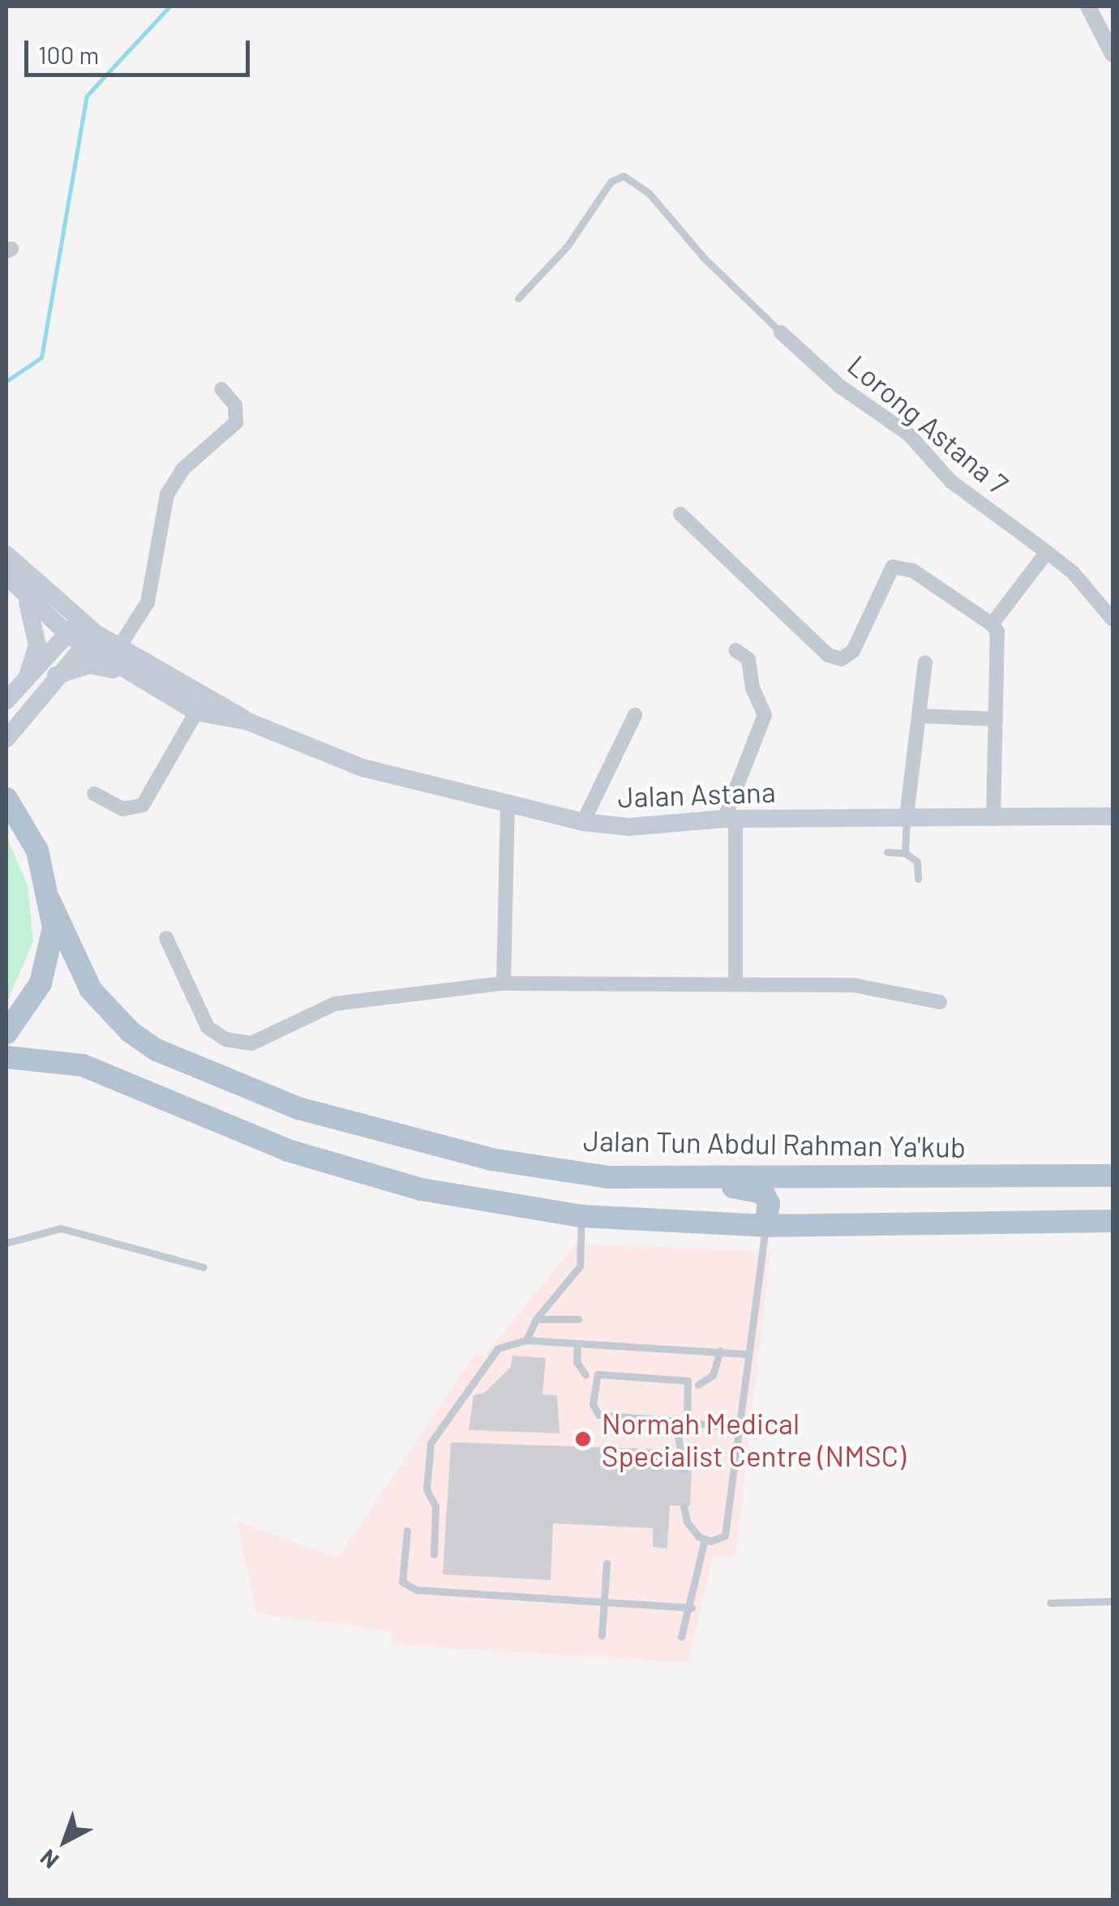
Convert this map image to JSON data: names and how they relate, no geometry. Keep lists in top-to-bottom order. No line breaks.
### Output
{"streets":{"main road":["Jalan Astana","Jalan Tun Abdul Rahman Ya'kub"],"street":["Lorong Astana 7"]},"places":["Normah Medical Specialist Centre (NMSC)"],"scale_bar":"100 m","north":"bottom left"}
